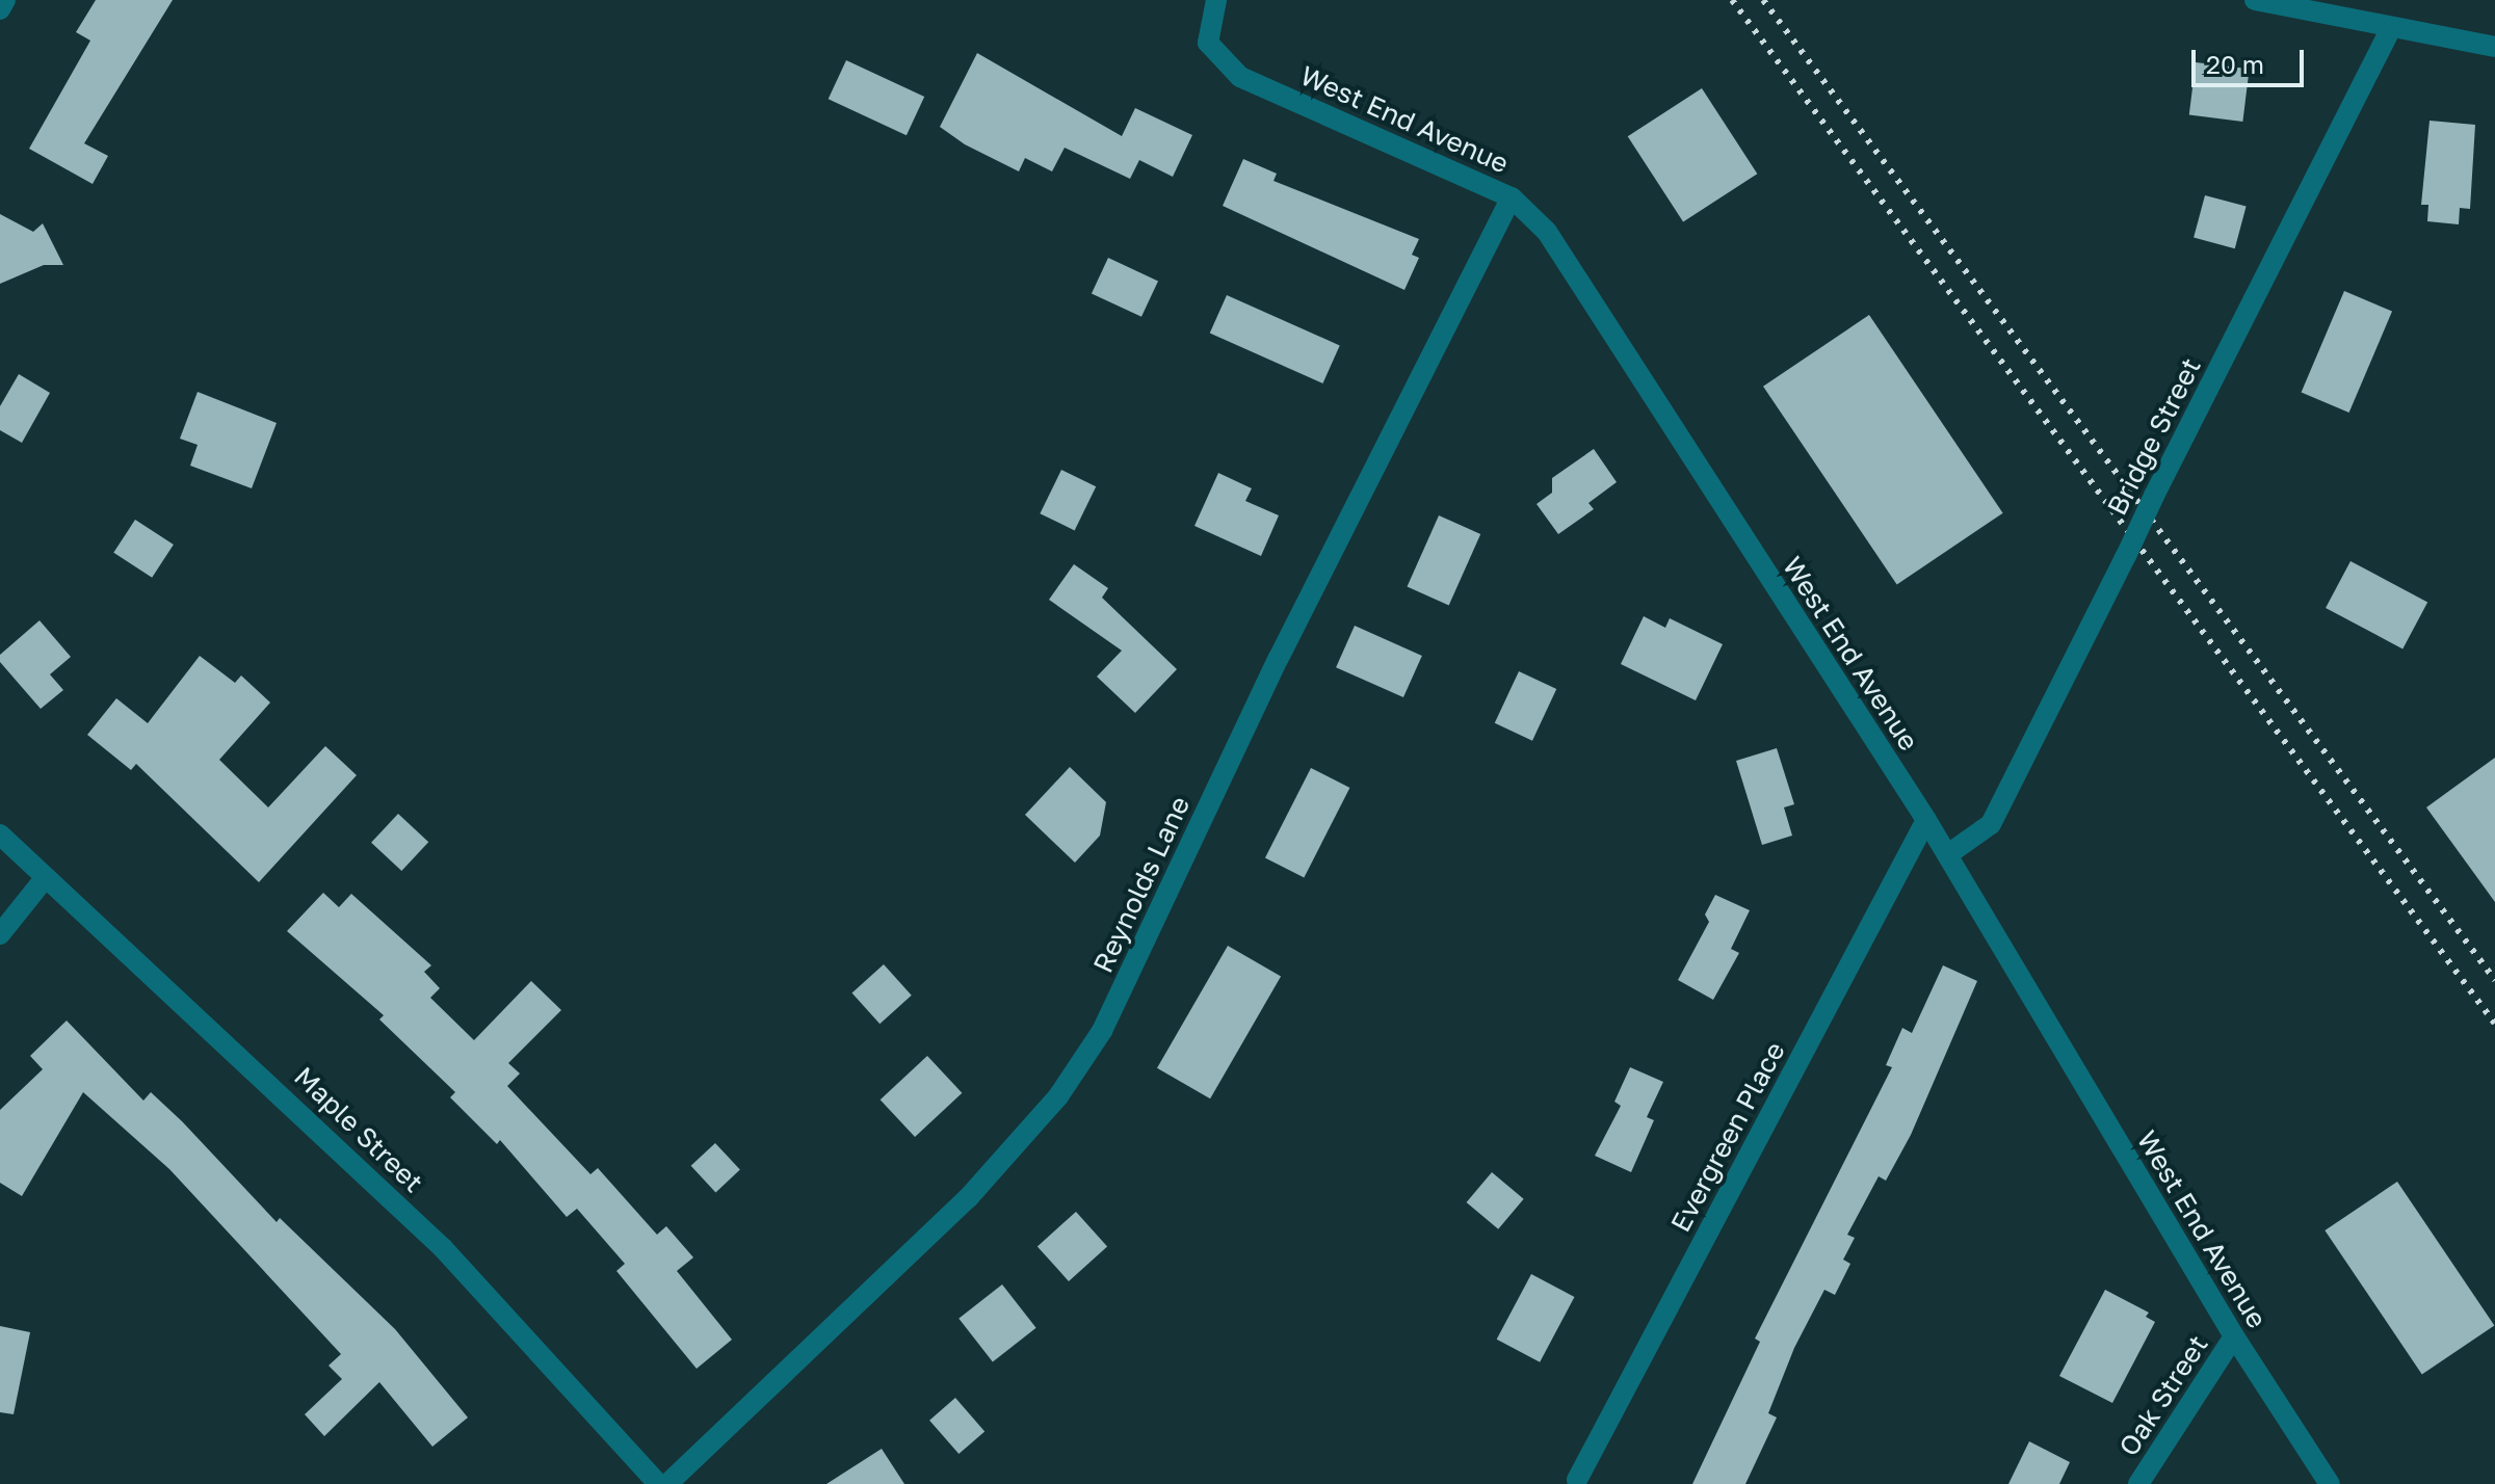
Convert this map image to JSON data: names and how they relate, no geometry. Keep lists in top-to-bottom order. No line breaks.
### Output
{"streets":{"street":["West End Avenue","Bridge Street","Reynolds Lane","Maple Street","Evergreen Place","Oak Street"]},"crossings":[["West End Avenue","Bridge Street"],["West End Avenue","Reynolds Lane"],["West End Avenue","Evergreen Place"],["West End Avenue","Oak Street"]],"scale_bar":"20 m"}
